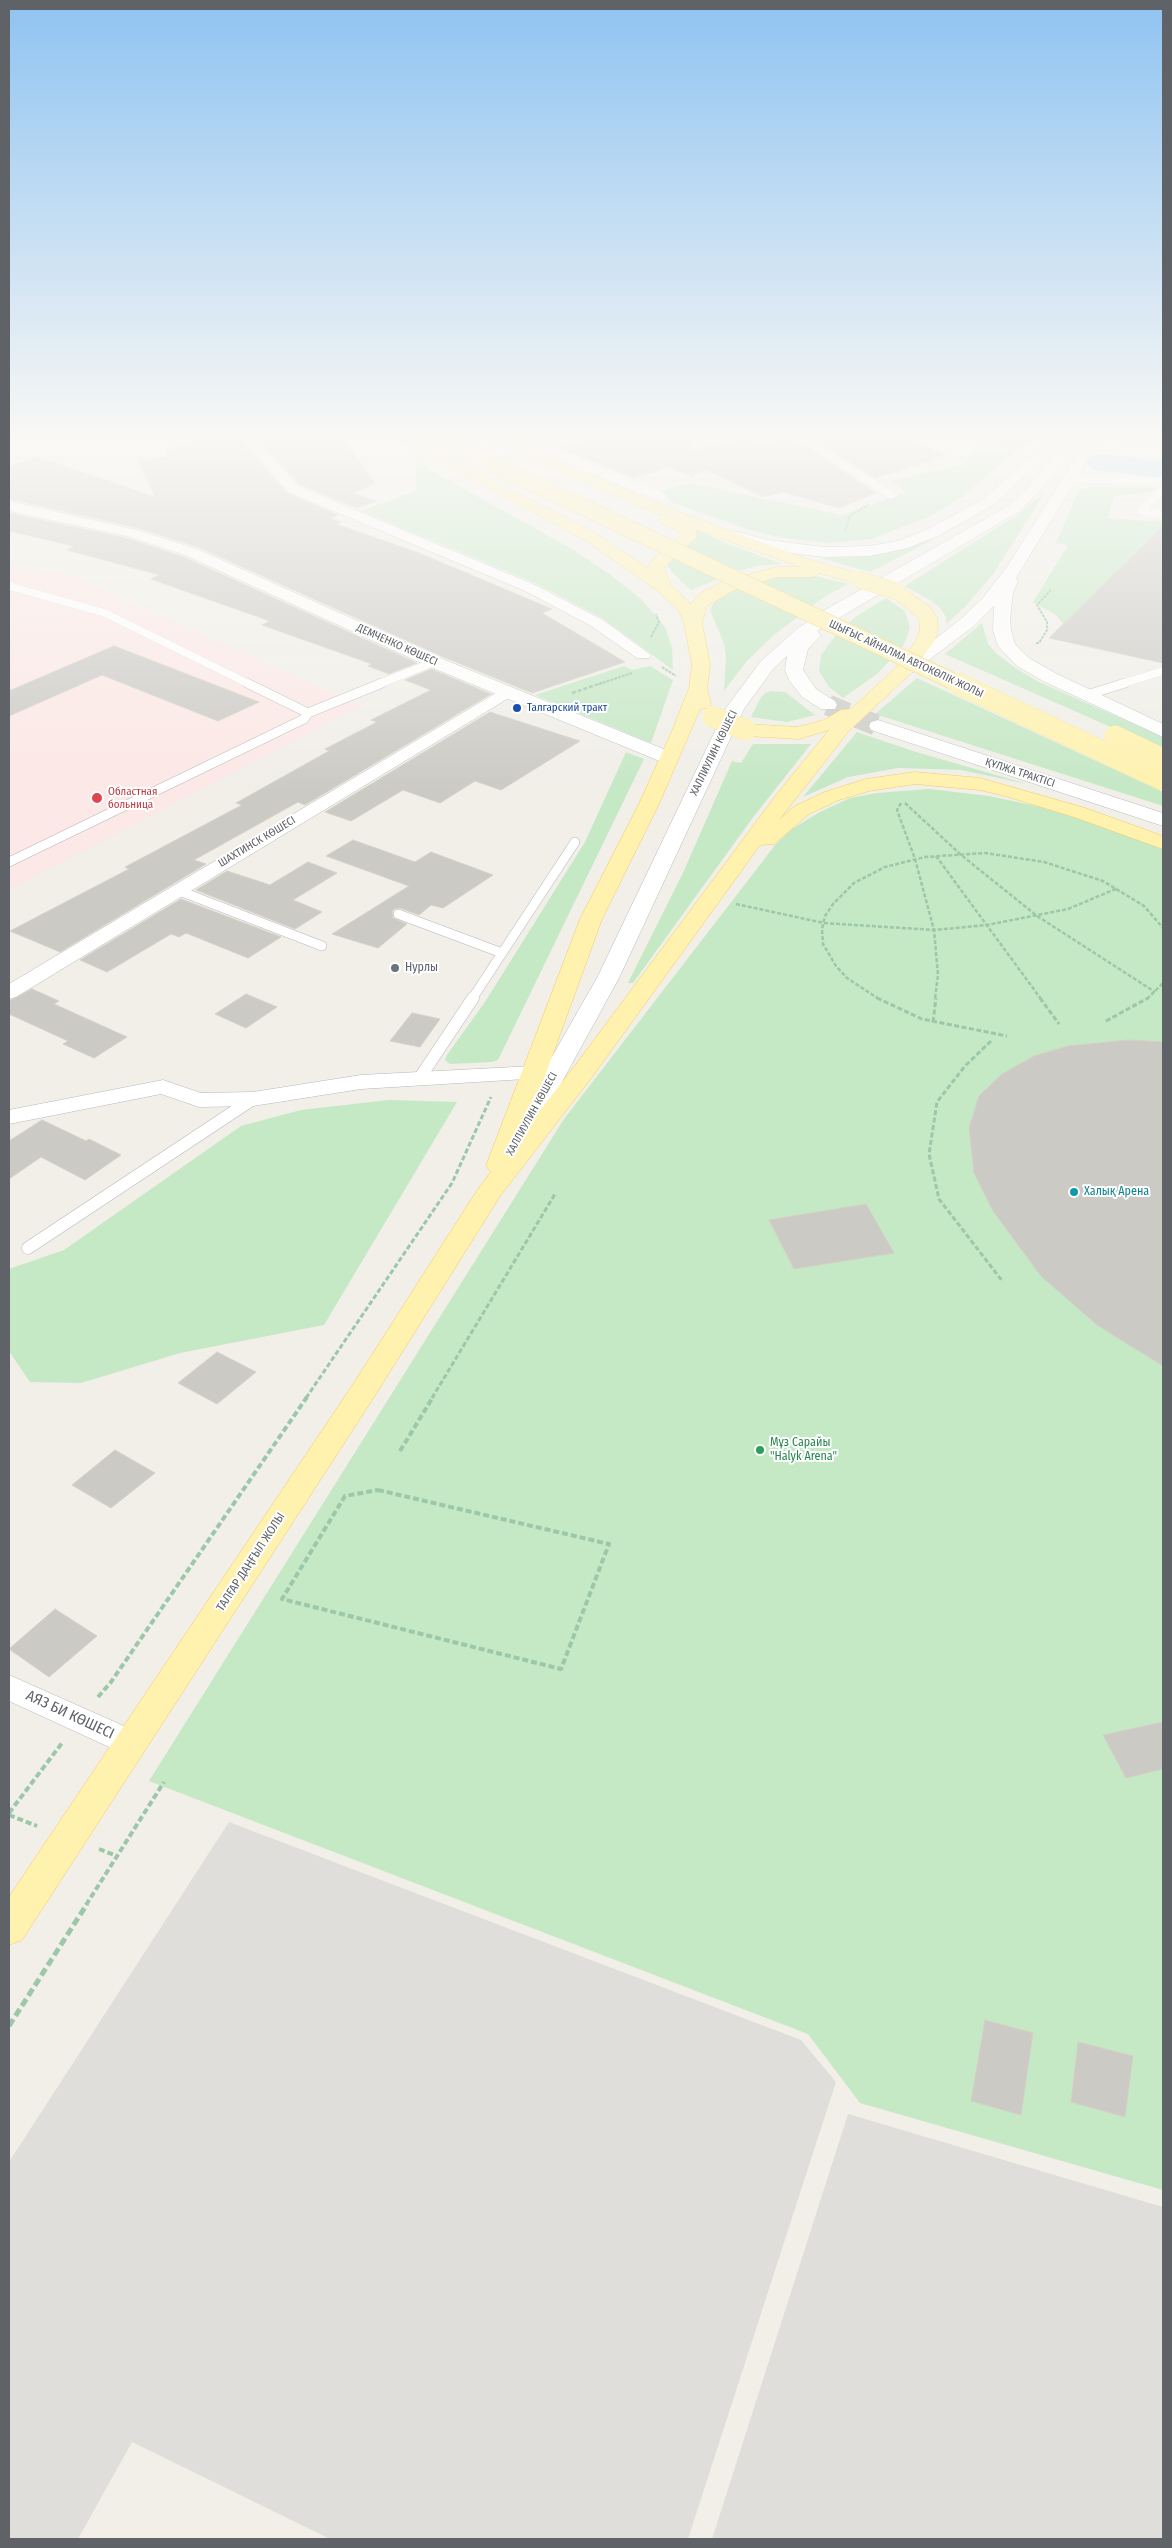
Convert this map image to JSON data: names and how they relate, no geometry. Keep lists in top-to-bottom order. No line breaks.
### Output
{"streets":{"main road":["ДЕМЧЕНКО КӨШЕСІ","ШЫҒЫС АЙНАЛМА АВТОКӨЛІК ЖОЛЫ","ХАЛЛИУЛИН КӨШЕСІ","ҚҰЛЖА ТРАКТІСІ","ТАЛҒАР ДАҢҒЫЛ ЖОЛЫ"],"street":["ШАХТИНСК КӨШЕСІ","АЯЗ БИ КӨШЕСІ"]},"crossings":[["ДЕМЧЕНКО КӨШЕСІ","ХАЛЛИУЛИН КӨШЕСІ"],["ДЕМЧЕНКО КӨШЕСІ","ШАХТИНСК КӨШЕСІ"],["ХАЛЛИУЛИН КӨШЕСІ","ТАЛҒАР ДАҢҒЫЛ ЖОЛЫ"],["ТАЛҒАР ДАҢҒЫЛ ЖОЛЫ","АЯЗ БИ КӨШЕСІ"]],"places":["Талгарский тракт","Областная больница","Нурлы","Халық Арена","Мұз Сарайы \"Halyk Arena\""]}
